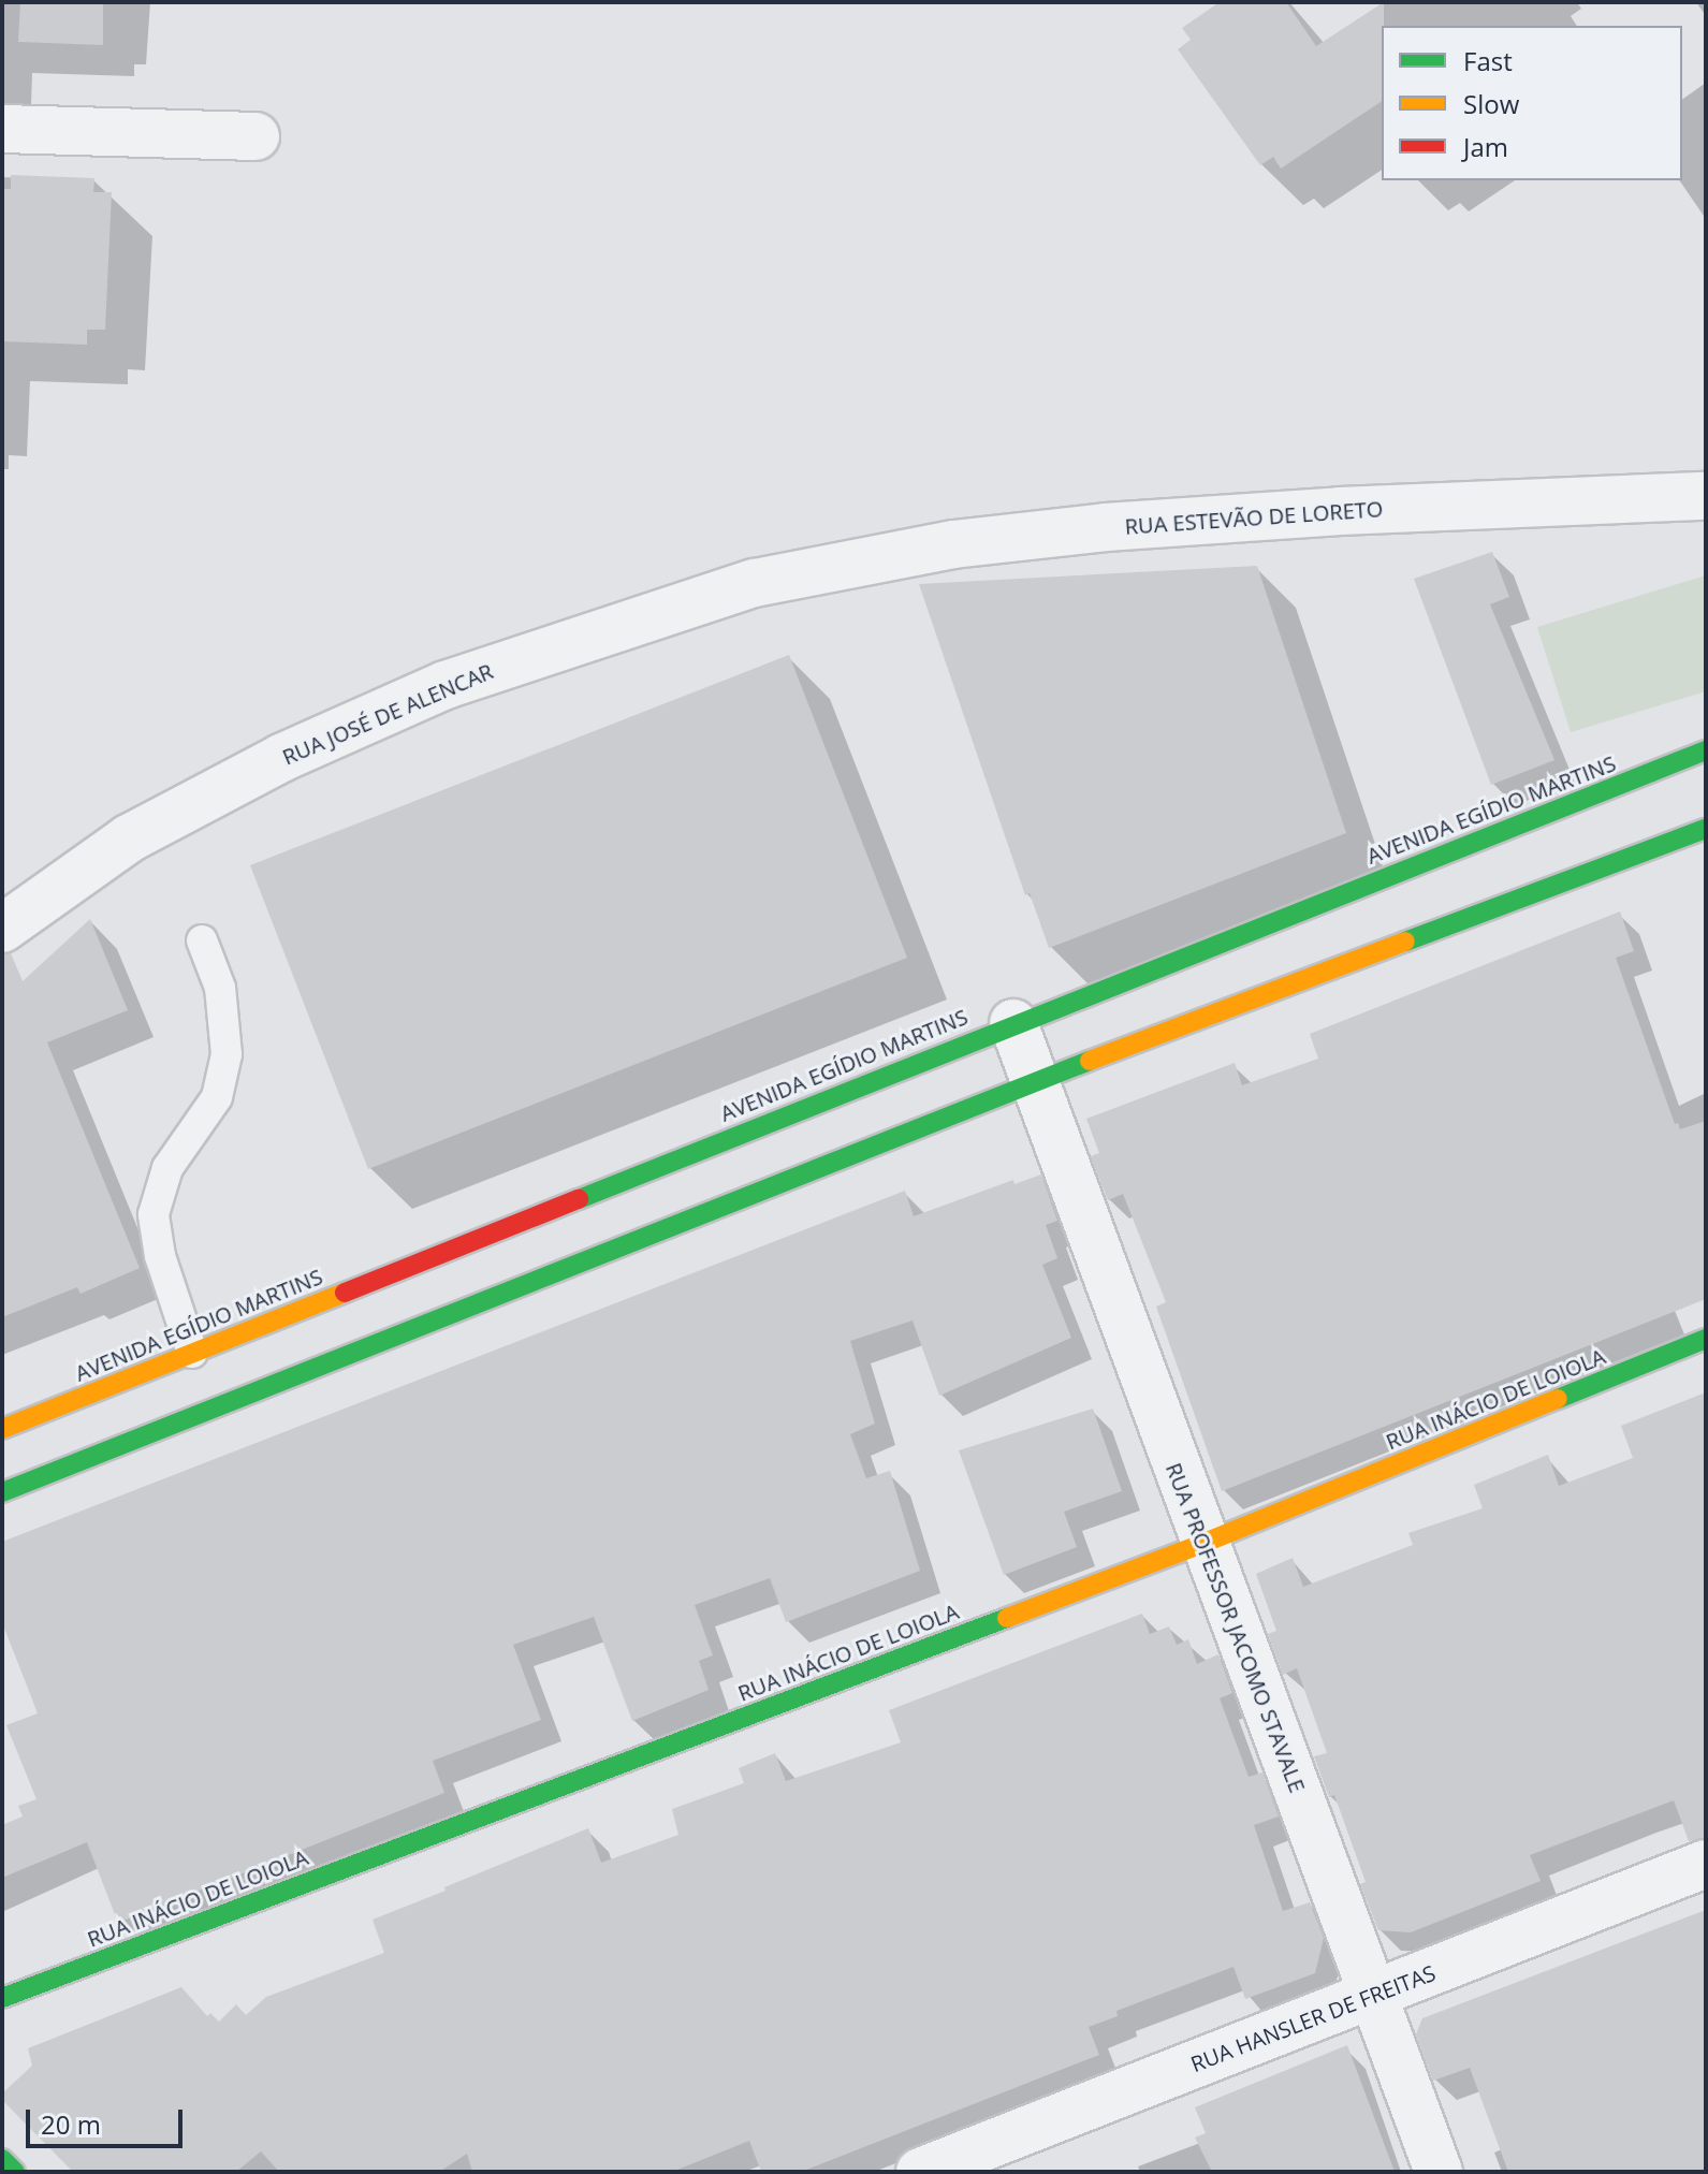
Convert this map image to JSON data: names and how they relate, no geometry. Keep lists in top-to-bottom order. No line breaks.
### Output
{"streets":{"main road":["AVENIDA EGÍDIO MARTINS","RUA INÁCIO DE LOIOLA"],"street":["RUA ESTEVÃO DE LORETO","RUA JOSÉ DE ALENCAR","RUA PROFESSOR JACOMO STAVALE","RUA HANSLER DE FREITAS"]},"crossings":[["RUA ESTEVÃO DE LORETO","RUA JOSÉ DE ALENCAR"],["AVENIDA EGÍDIO MARTINS","RUA PROFESSOR JACOMO STAVALE"],["RUA INÁCIO DE LOIOLA","RUA PROFESSOR JACOMO STAVALE"],["RUA PROFESSOR JACOMO STAVALE","RUA HANSLER DE FREITAS"]],"legend":["Fast","Slow","Jam"],"scale_bar":"20 m"}
